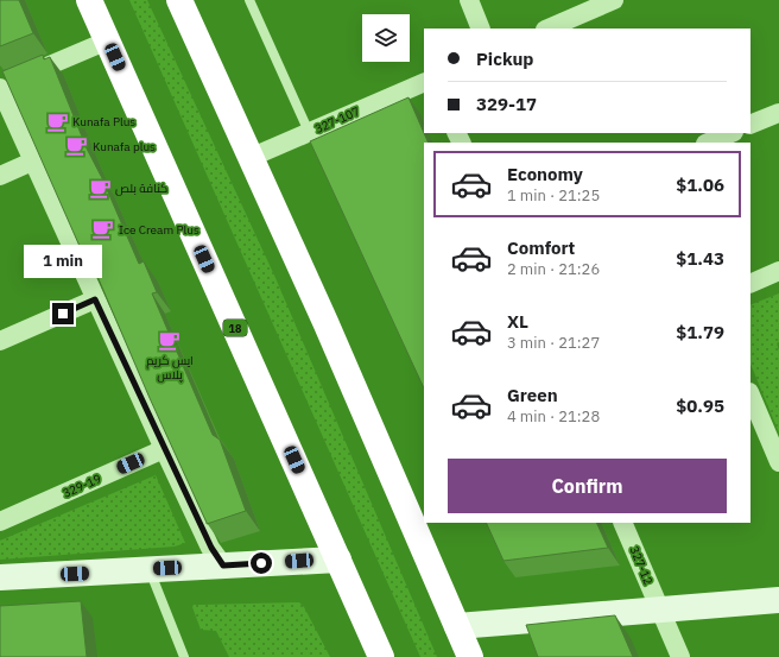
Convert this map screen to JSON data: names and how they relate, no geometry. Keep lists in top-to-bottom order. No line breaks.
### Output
{"streets":{"highway":["18"],"street":["327-107","329-19","327-12"]},"places":{"cafe":["Kunafa Plus","Kunafa plus","كنافة بلص","Ice Cream Plus","ايس كريم پلاس"]},"page":{"banner":["Pickup","329-17"],"list":[{"name":"Economy","note":"1 min · 21:25","value":"$1.06"},{"name":"Comfort","note":"2 min · 21:26","value":"$1.43"},{"name":"XL","note":"3 min · 21:27","value":"$1.79"},{"name":"Green","note":"4 min · 21:28","value":"$0.95"}],"bubble":"1 min","buttons":"Confirm"}}
